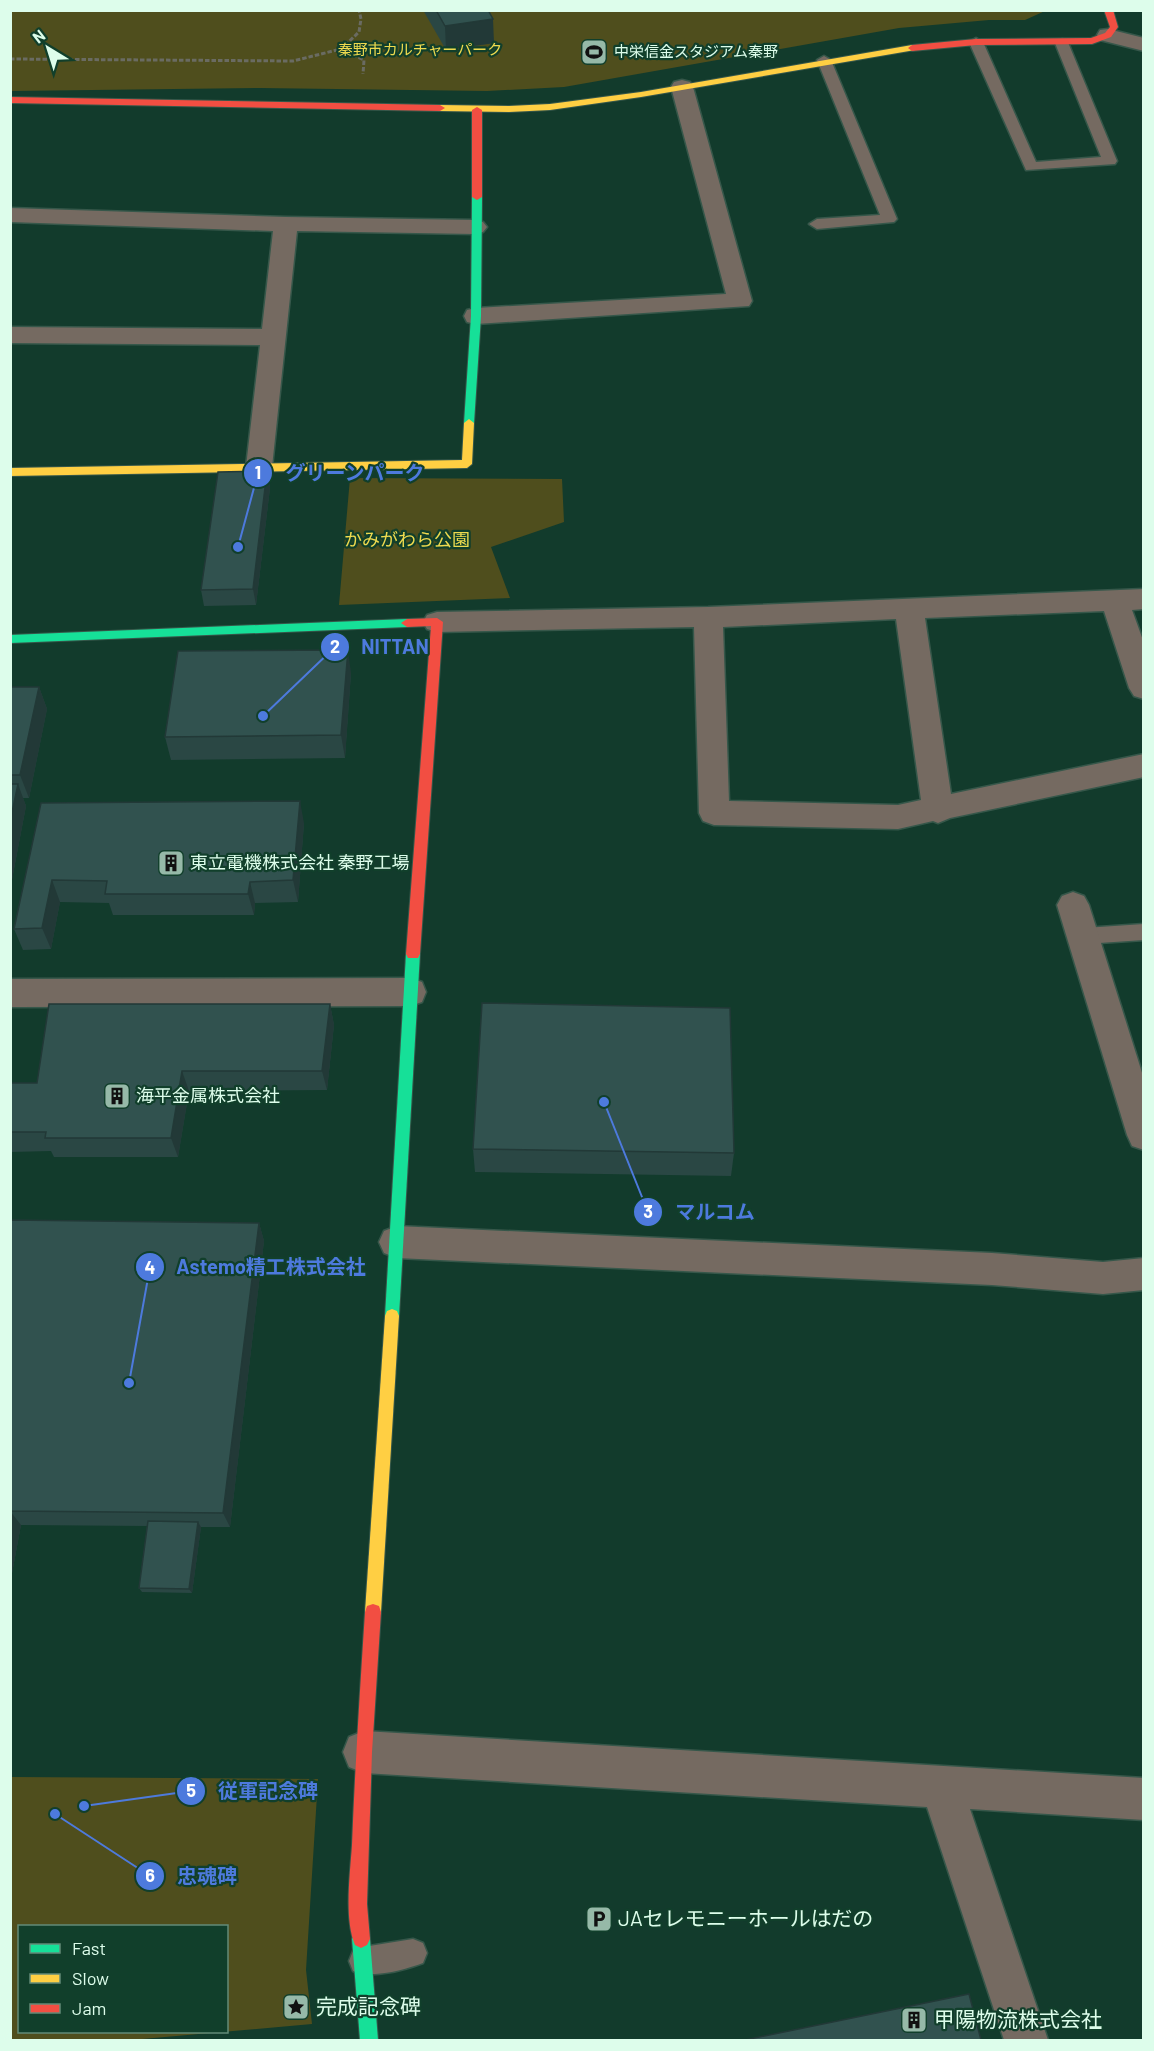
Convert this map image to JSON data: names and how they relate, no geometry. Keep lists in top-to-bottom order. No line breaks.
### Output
{"parks":["秦野市カルチャーパーク","かみがわら公園"],"places":{"sports":["中栄信金スタジアム秦野"],"other":["グリーンパーク","NITTAN","マルコム","Astemo精工株式会社","従軍記念碑","忠魂碑"],"building":["東立電機株式会社 秦野工場","海平金属株式会社","甲陽物流株式会社"],"parking":["JAセレモニーホールはだの"],"place":["完成記念碑"]},"legend":["Fast","Slow","Jam"],"north":"top left"}
